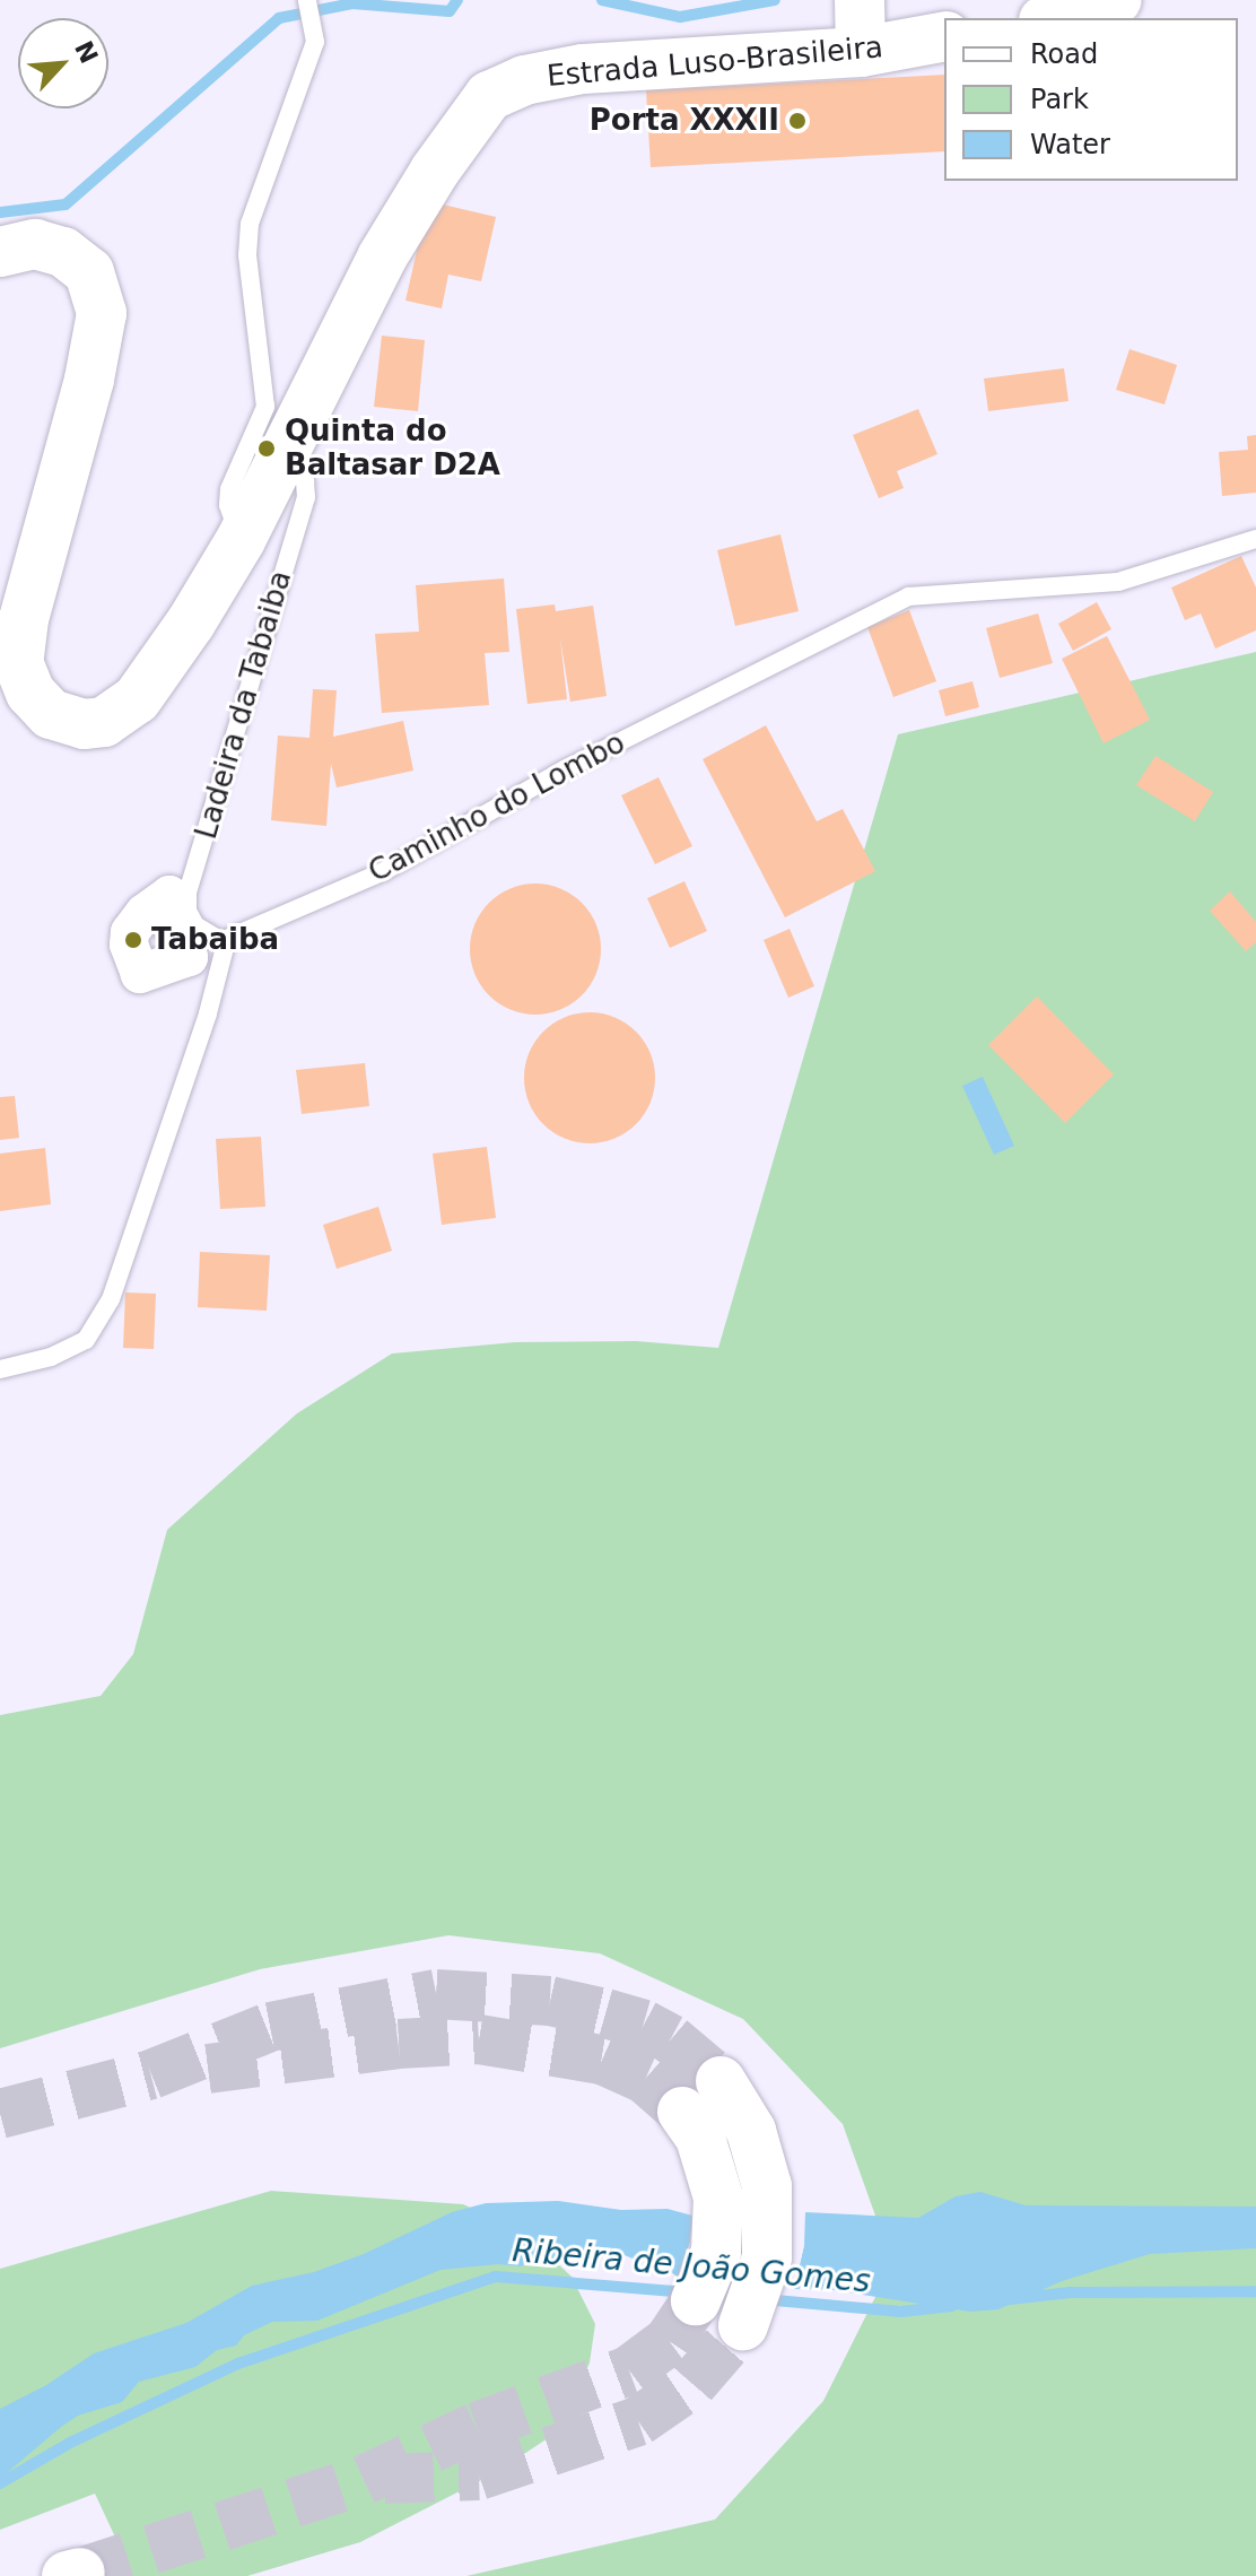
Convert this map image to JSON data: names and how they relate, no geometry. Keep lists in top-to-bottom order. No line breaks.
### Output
{"streets":{"street":["Estrada Luso-Brasileira"],"lane":["Ladeira da Tabaiba","Caminho do Lombo"]},"crossings":[["Estrada Luso-Brasileira","Ladeira da Tabaiba"],["Ladeira da Tabaiba","Caminho do Lombo"]],"water":["Ribeira de João Gomes"],"places":["Porta XXXII","Quinta do Baltasar D2A","Tabaiba"],"legend":["Road","Park","Water"],"north":"top right"}
